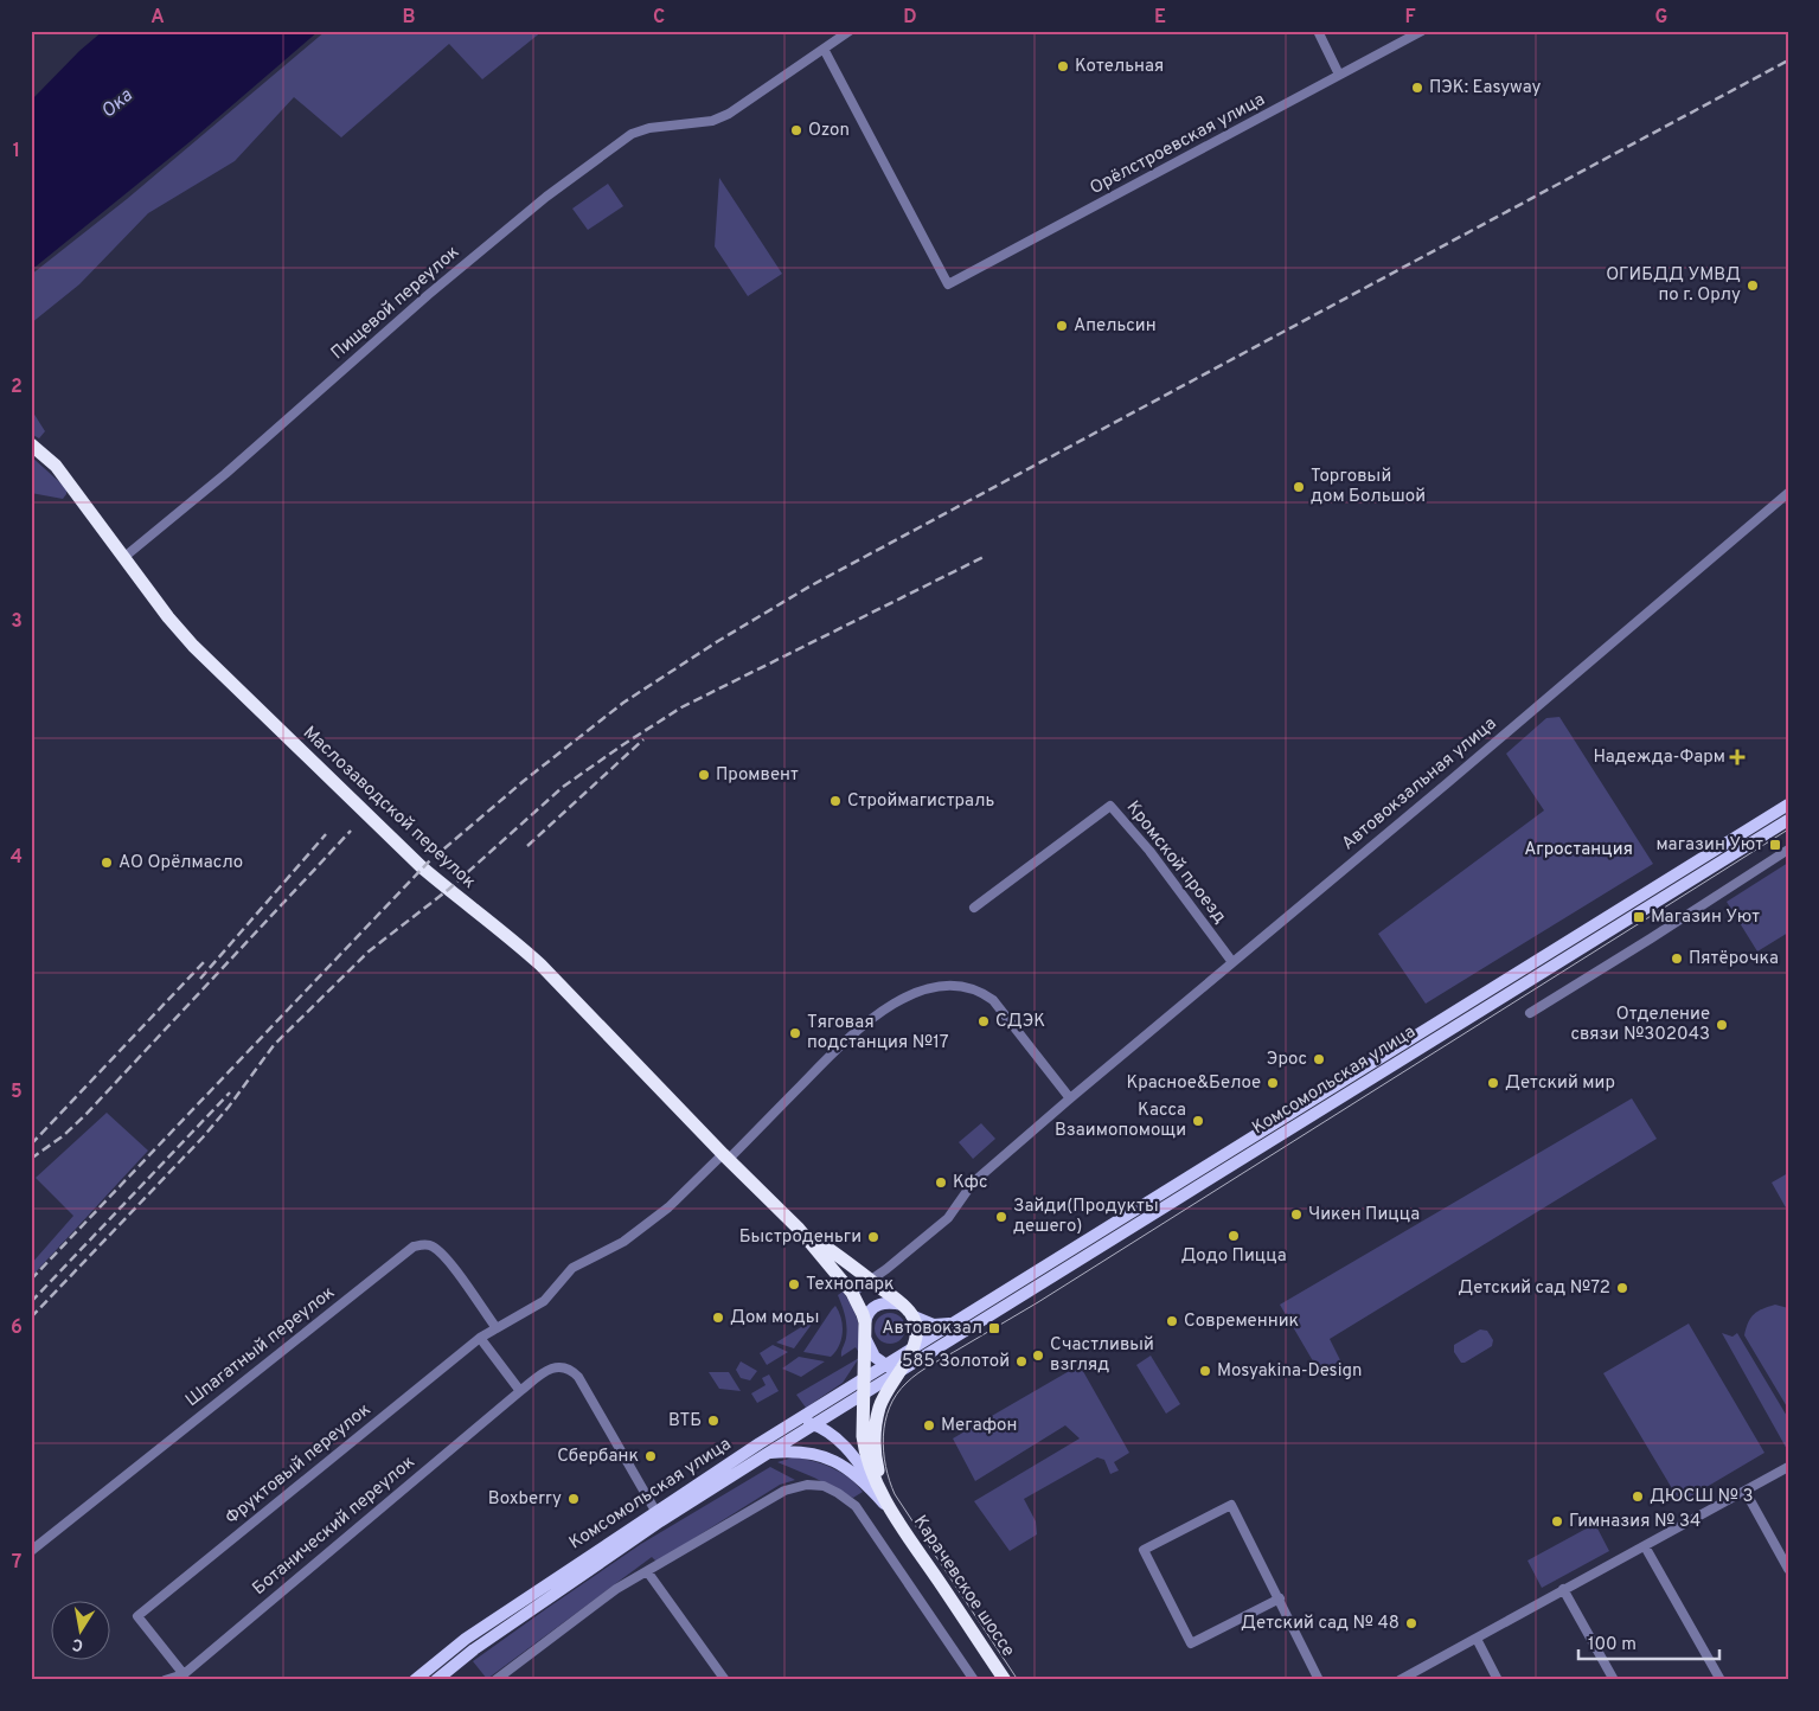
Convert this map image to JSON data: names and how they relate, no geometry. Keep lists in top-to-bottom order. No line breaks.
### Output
{"streets":{"highway":["Маслозаводской переулок","Комсомольская улица","Карачевское шоссе"],"street":["Орёлстроевская улица","Пищевой переулок","Автовокзальная улица","Кромской проезд","Шпагатный переулок","Фруктовый переулок","Ботанический переулок"]},"crossings":[["Орёлстроевская улица","Пищевой переулок"],["Пищевой переулок","Маслозаводской переулок"],["Автовокзальная улица","Маслозаводской переулок"],["Автовокзальная улица","Кромской проезд"],["Маслозаводской переулок","Комсомольская улица"],["Маслозаводской переулок","Фруктовый переулок"],["Комсомольская улица","Ботанический переулок"],["Шпагатный переулок","Фруктовый переулок"],["Фруктовый переулок","Ботанический переулок"]],"water":["Ока"],"parks":["Агростанция"],"places":{"other":["Котельная","ПЭК: Easyway","Ozon","ОГИБДД УМВД по г. Орлу","Апельсин","Торговый дом Большой","Промвент","Строймагистраль","АО Орёлмасло","Пятёрочка","СДЭК","Отделение связи №302043","Тяговая подстанция №17","Эрос","Красное&Белое","Детский мир","Касса Взаимопомощи","Кфс","Чикен Пицца","Зайди(Продукты дешего)","Додо Пицца","Быстроденьги","Технопарк","Детский сад №72","Дом моды","Современник","Счастливый взгляд","585 Золотой","Mosyakina-Design","ВТБ","Мегафон","Сбербанк","ДЮСШ № 3","Boxberry","Гимназия № 34","Детский сад № 48"],"health":["Надежда-Фарм"],"transit":["магазин Уют","Магазин Уют","Автовокзал"]},"scale_bar":"100 m","north":"bottom","grid":{"columns":["A","B","C","D","E","F","G"],"rows":["1","2","3","4","5","6","7"]}}
